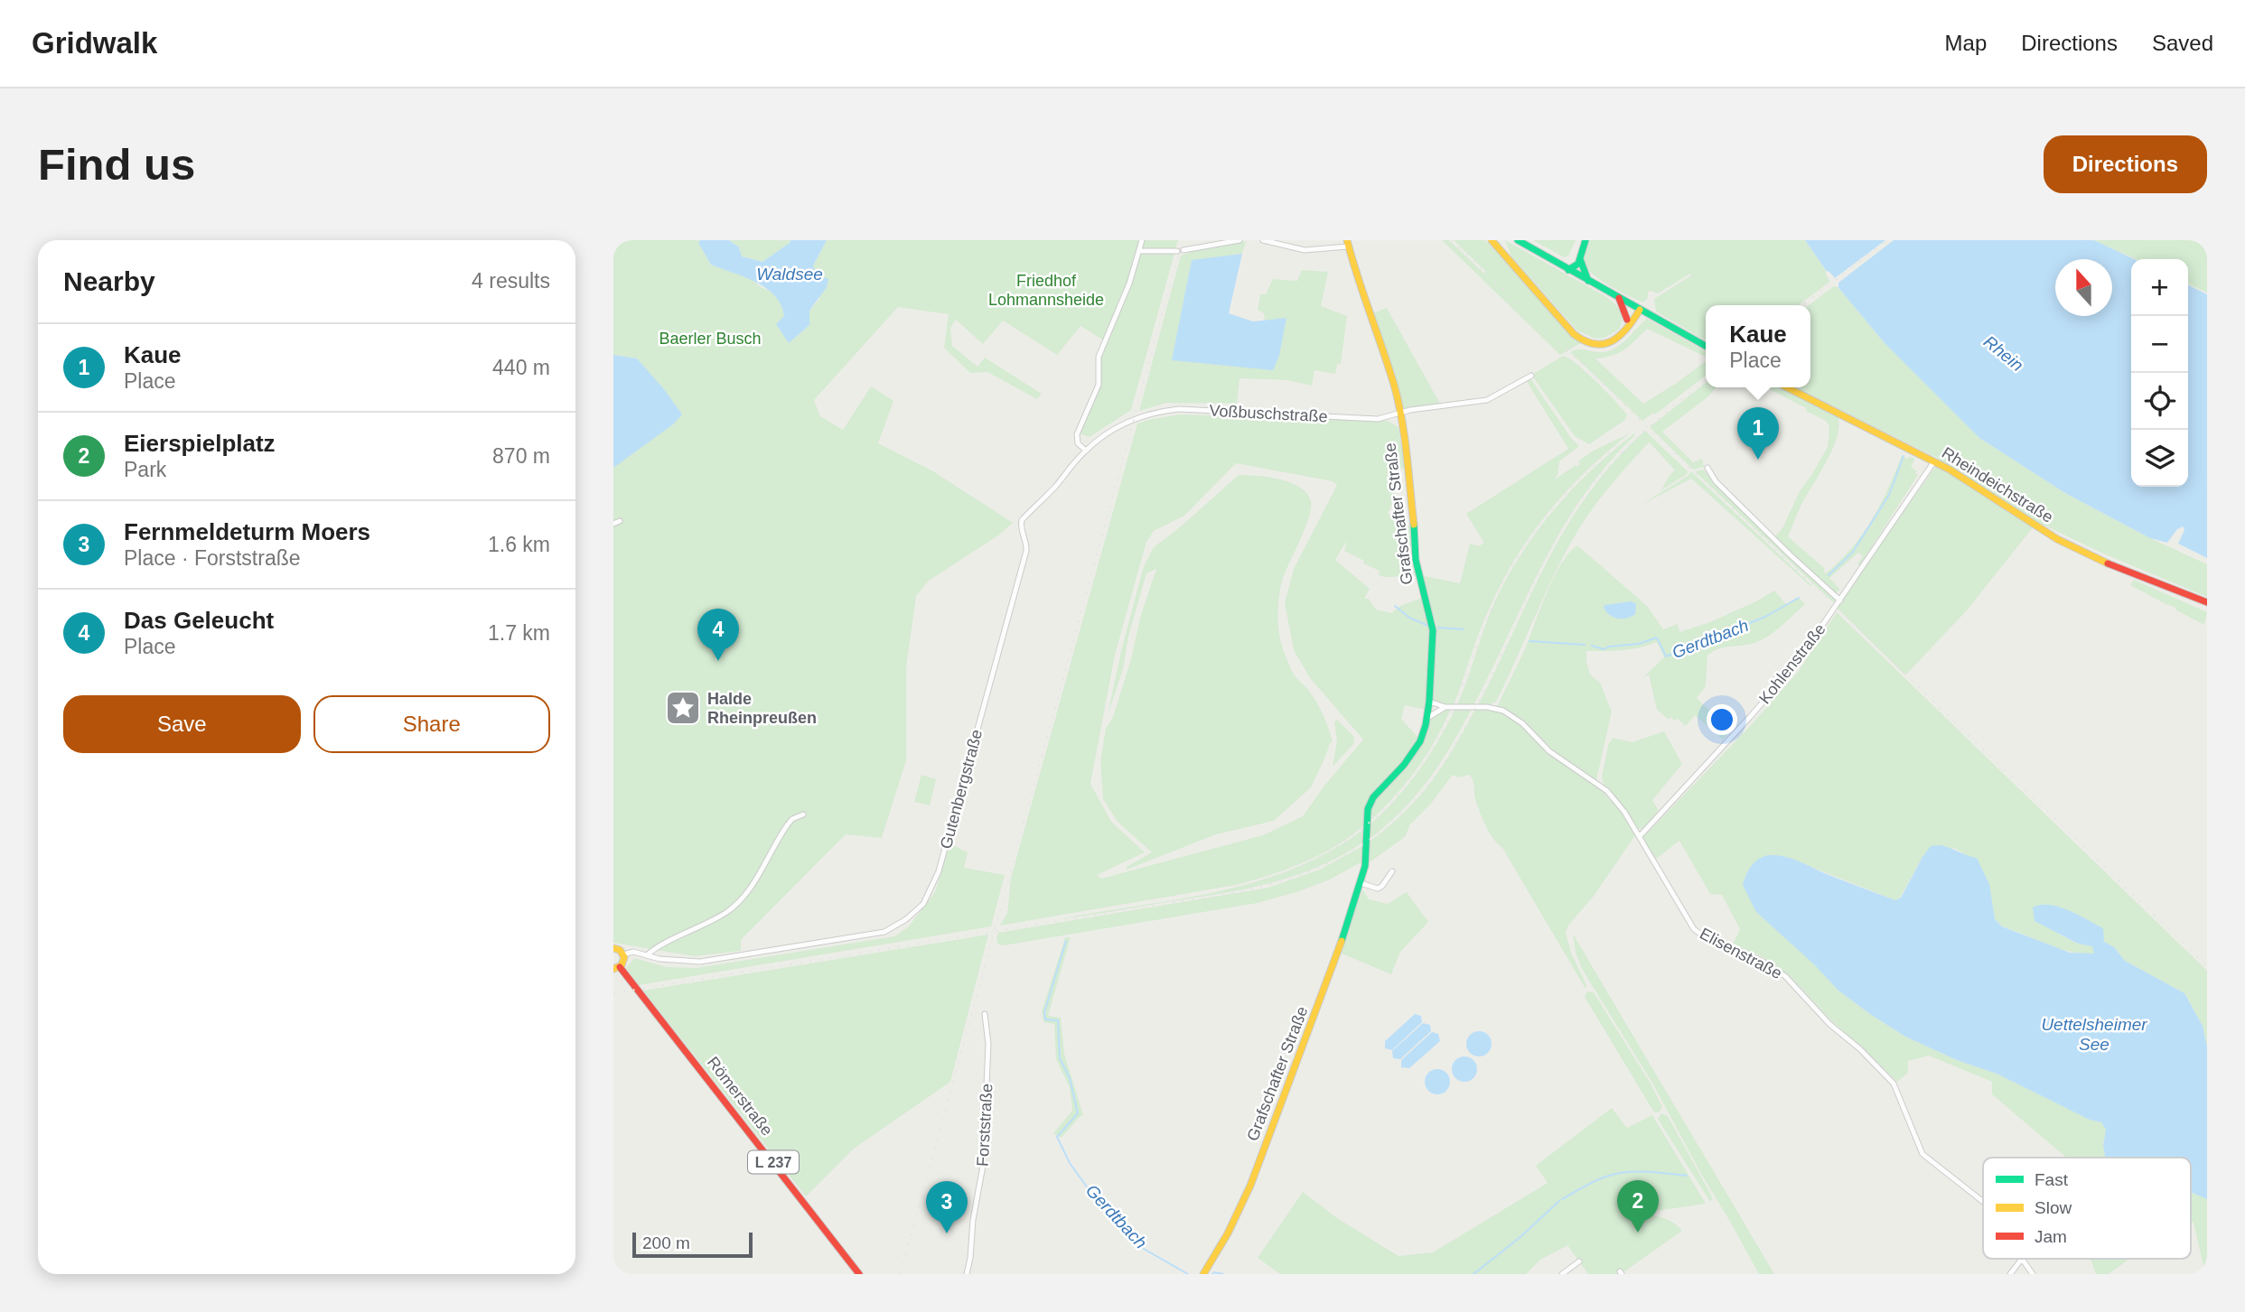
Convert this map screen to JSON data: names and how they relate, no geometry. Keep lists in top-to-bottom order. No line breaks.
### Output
{"streets":{"main road":["Rheindeichstraße","Grafschafter Straße","Römerstraße","L 237"],"street":["Voßbuschstraße","Kohlenstraße","Gutenbergstraße","Elisenstraße","Forststraße"]},"crossings":[["Voßbuschstraße","Grafschafter Straße"],["Voßbuschstraße","Gutenbergstraße"],["Rheindeichstraße","Kohlenstraße"],["Grafschafter Straße","Elisenstraße"],["Kohlenstraße","Elisenstraße"]],"water":["Waldsee","Rhein","Gerdtbach","Uettelsheimer See"],"parks":["Friedhof Lohmannsheide","Baerler Busch"],"places":{"place":["Halde Rheinpreußen"]},"legend":["Fast","Slow","Jam"],"scale_bar":"200 m","north":"top","page":{"header":"Gridwalk","nav":["Map","Directions","Saved"],"buttons":["Directions",["Save","Share"]],"title":"Find us","heading":["Nearby","4 results"],"map_buttons":["+","−"],"popup":["Kaue","Place"],"list":[{"mark":"1","name":"Kaue","note":"Place","value":"440 m"},{"mark":"2","name":"Eierspielplatz","note":"Park","value":"870 m"},{"mark":"3","name":"Fernmeldeturm Moers","note":"Place · Forststraße","value":"1.6 km"},{"mark":"4","name":"Das Geleucht","note":"Place","value":"1.7 km"}],"pins":["1","4","2","3"],"scale":"200 m"}}
